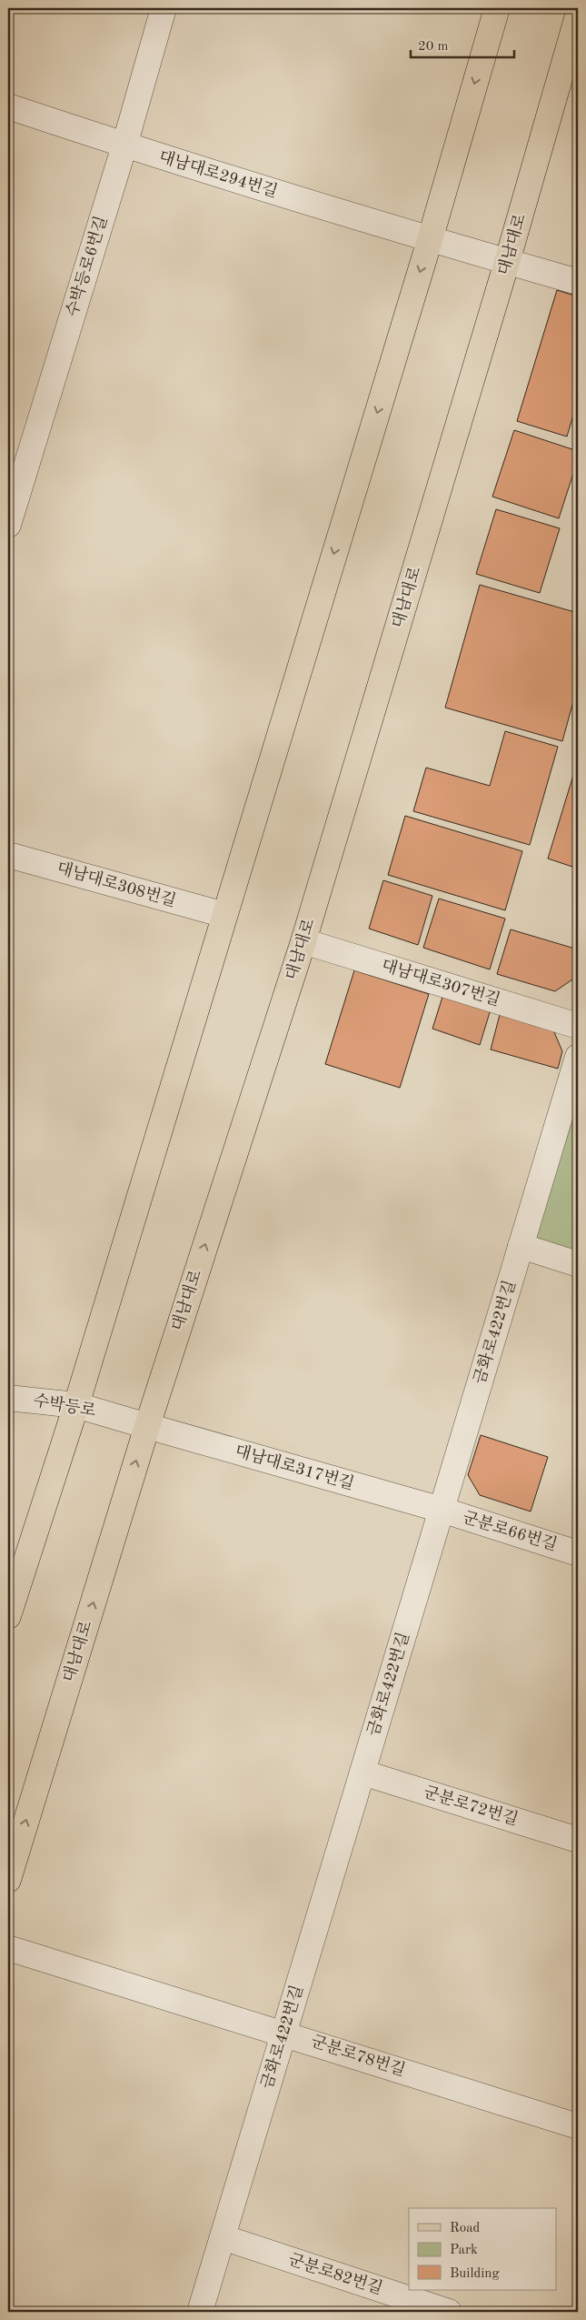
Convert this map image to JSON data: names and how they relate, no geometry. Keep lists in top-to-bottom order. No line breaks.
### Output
{"streets":{"main road":["대남대로"],"street":["대남대로294번길","수박등로6번길","대남대로308번길","대남대로307번길","금화로422번길","수박등로","대남대로317번길","군분로66번길","군분로72번길","군분로78번길","군분로82번길"]},"crossings":[["대남대로294번길","대남대로"],["대남대로294번길","수박등로6번길"],["대남대로","대남대로307번길"],["대남대로","수박등로"],["대남대로","대남대로317번길"],["금화로422번길","대남대로317번길"],["금화로422번길","군분로66번길"],["금화로422번길","군분로72번길"],["금화로422번길","군분로78번길"],["금화로422번길","군분로82번길"],["수박등로","대남대로317번길"],["대남대로317번길","군분로66번길"]],"legend":["Road","Park","Building"],"scale_bar":"20 m"}
